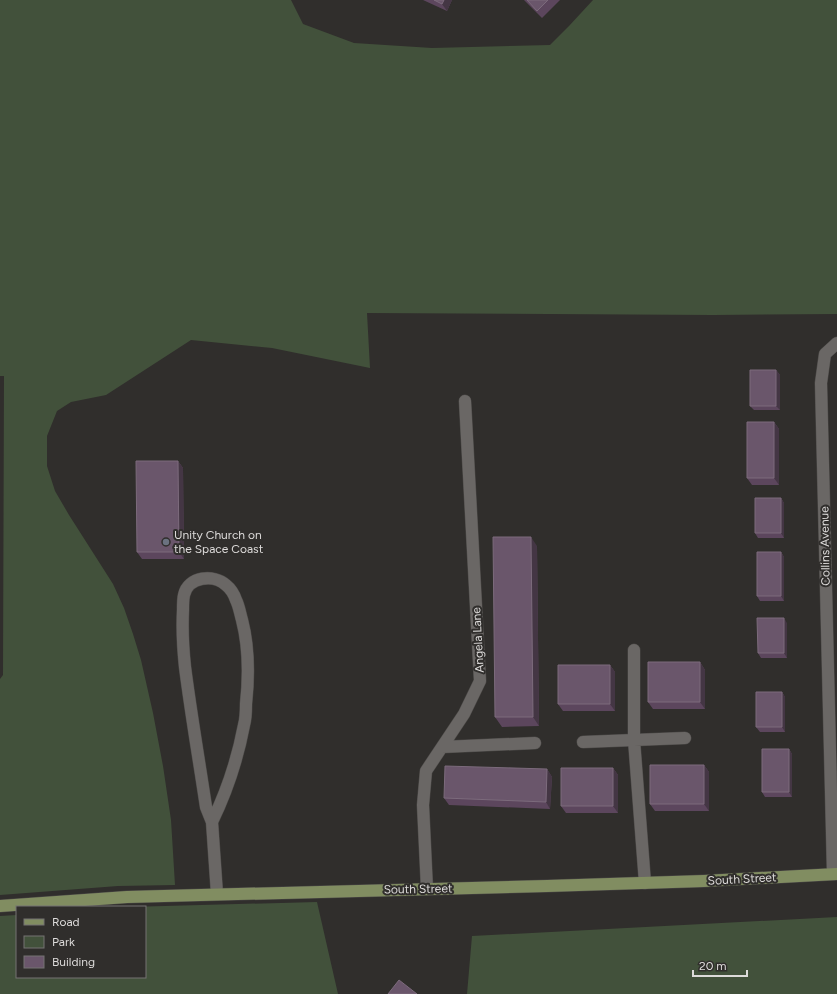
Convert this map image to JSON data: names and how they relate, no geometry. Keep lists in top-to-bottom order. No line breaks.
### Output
{"streets":{"main road":["South Street"],"street":["Collins Avenue","Angela Lane"]},"crossings":[["Collins Avenue","South Street"],["Angela Lane","South Street"]],"places":["Unity Church on the Space Coast"],"legend":["Road","Park","Building"],"scale_bar":"20 m"}
